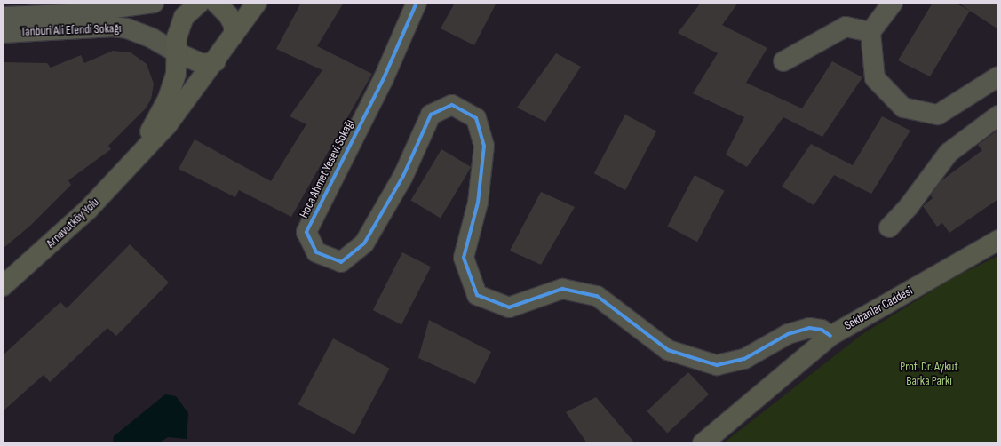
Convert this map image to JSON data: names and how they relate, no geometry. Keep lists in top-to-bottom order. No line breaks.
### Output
{"streets":{"main road":["Arnavutköy Yolu","Sekbanlar Caddesi"],"street":["Tanburi Ali Efendi Sokağı","Hoca Ahmet Yesevi Sokağı"]},"crossings":[["Hoca Ahmet Yesevi Sokağı","Sekbanlar Caddesi"]],"parks":["Prof. Dr. Aykut Barka Parkı"]}
